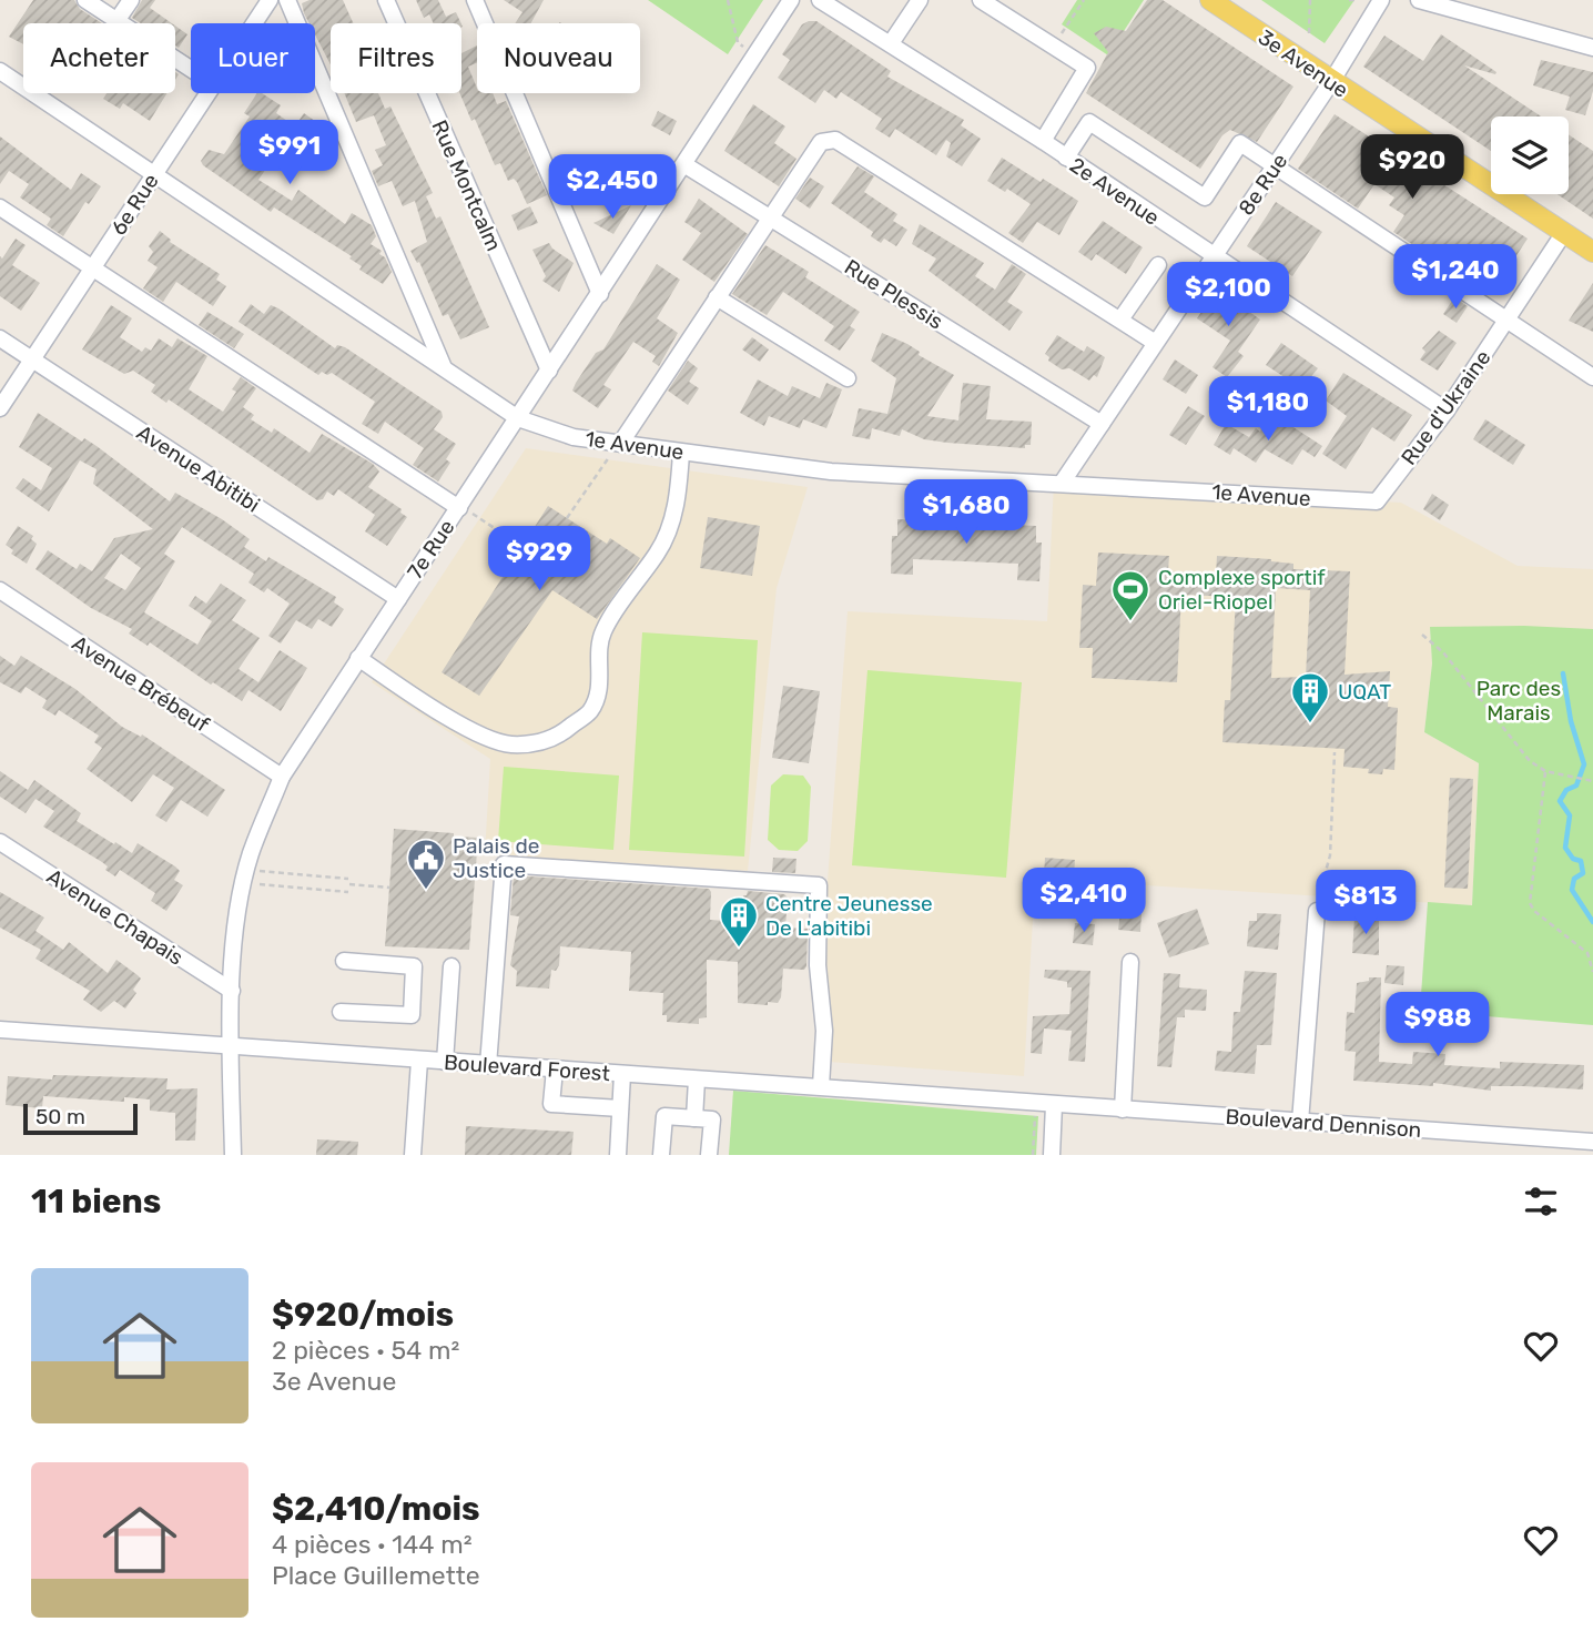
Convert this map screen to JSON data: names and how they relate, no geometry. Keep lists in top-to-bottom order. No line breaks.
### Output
{"streets":{"main road":["3e Avenue"],"street":["8e Rue","Rue Montcalm","2e Avenue","6e Rue","Rue Plessis","Rue d'Ukraine","1e Avenue","Avenue Abitibi","7e Rue","Avenue Brébeuf","Avenue Chapais","Boulevard Forest","Boulevard Dennison"]},"crossings":[["3e Avenue","8e Rue"],["3e Avenue","Rue d'Ukraine"],["8e Rue","2e Avenue"],["8e Rue","Rue Plessis"],["8e Rue","1e Avenue"],["Rue Montcalm","7e Rue"],["2e Avenue","Rue d'Ukraine"],["6e Rue","1e Avenue"],["6e Rue","Avenue Abitibi"],["Rue Plessis","7e Rue"],["Rue d'Ukraine","1e Avenue"],["1e Avenue","7e Rue"],["Avenue Abitibi","7e Rue"],["7e Rue","Avenue Brébeuf"],["7e Rue","Avenue Chapais"],["7e Rue","Boulevard Forest"],["Boulevard Forest","Boulevard Dennison"]],"parks":["Parc des Marais"],"places":{"sports":["Complexe sportif Oriel-Riopel"],"building":["UQAT","Centre Jeunesse De L'abitibi"],"public building":["Palais de Justice"]},"scale_bar":"50 m","page":{"chip":["Acheter","Louer","Filtres","Nouveau"],"price":["$991","$920","$2,450","$1,240","$2,100","$1,180","$1,680","$929","$2,410","$813","$988"],"scale":"50 m","heading":"11 biens","list":[{"name":"$920/mois","note":"2 pièces · 54 m² · 3e Avenue"},{"name":"$2,410/mois","note":"4 pièces · 144 m² · Place Guillemette"}]}}
